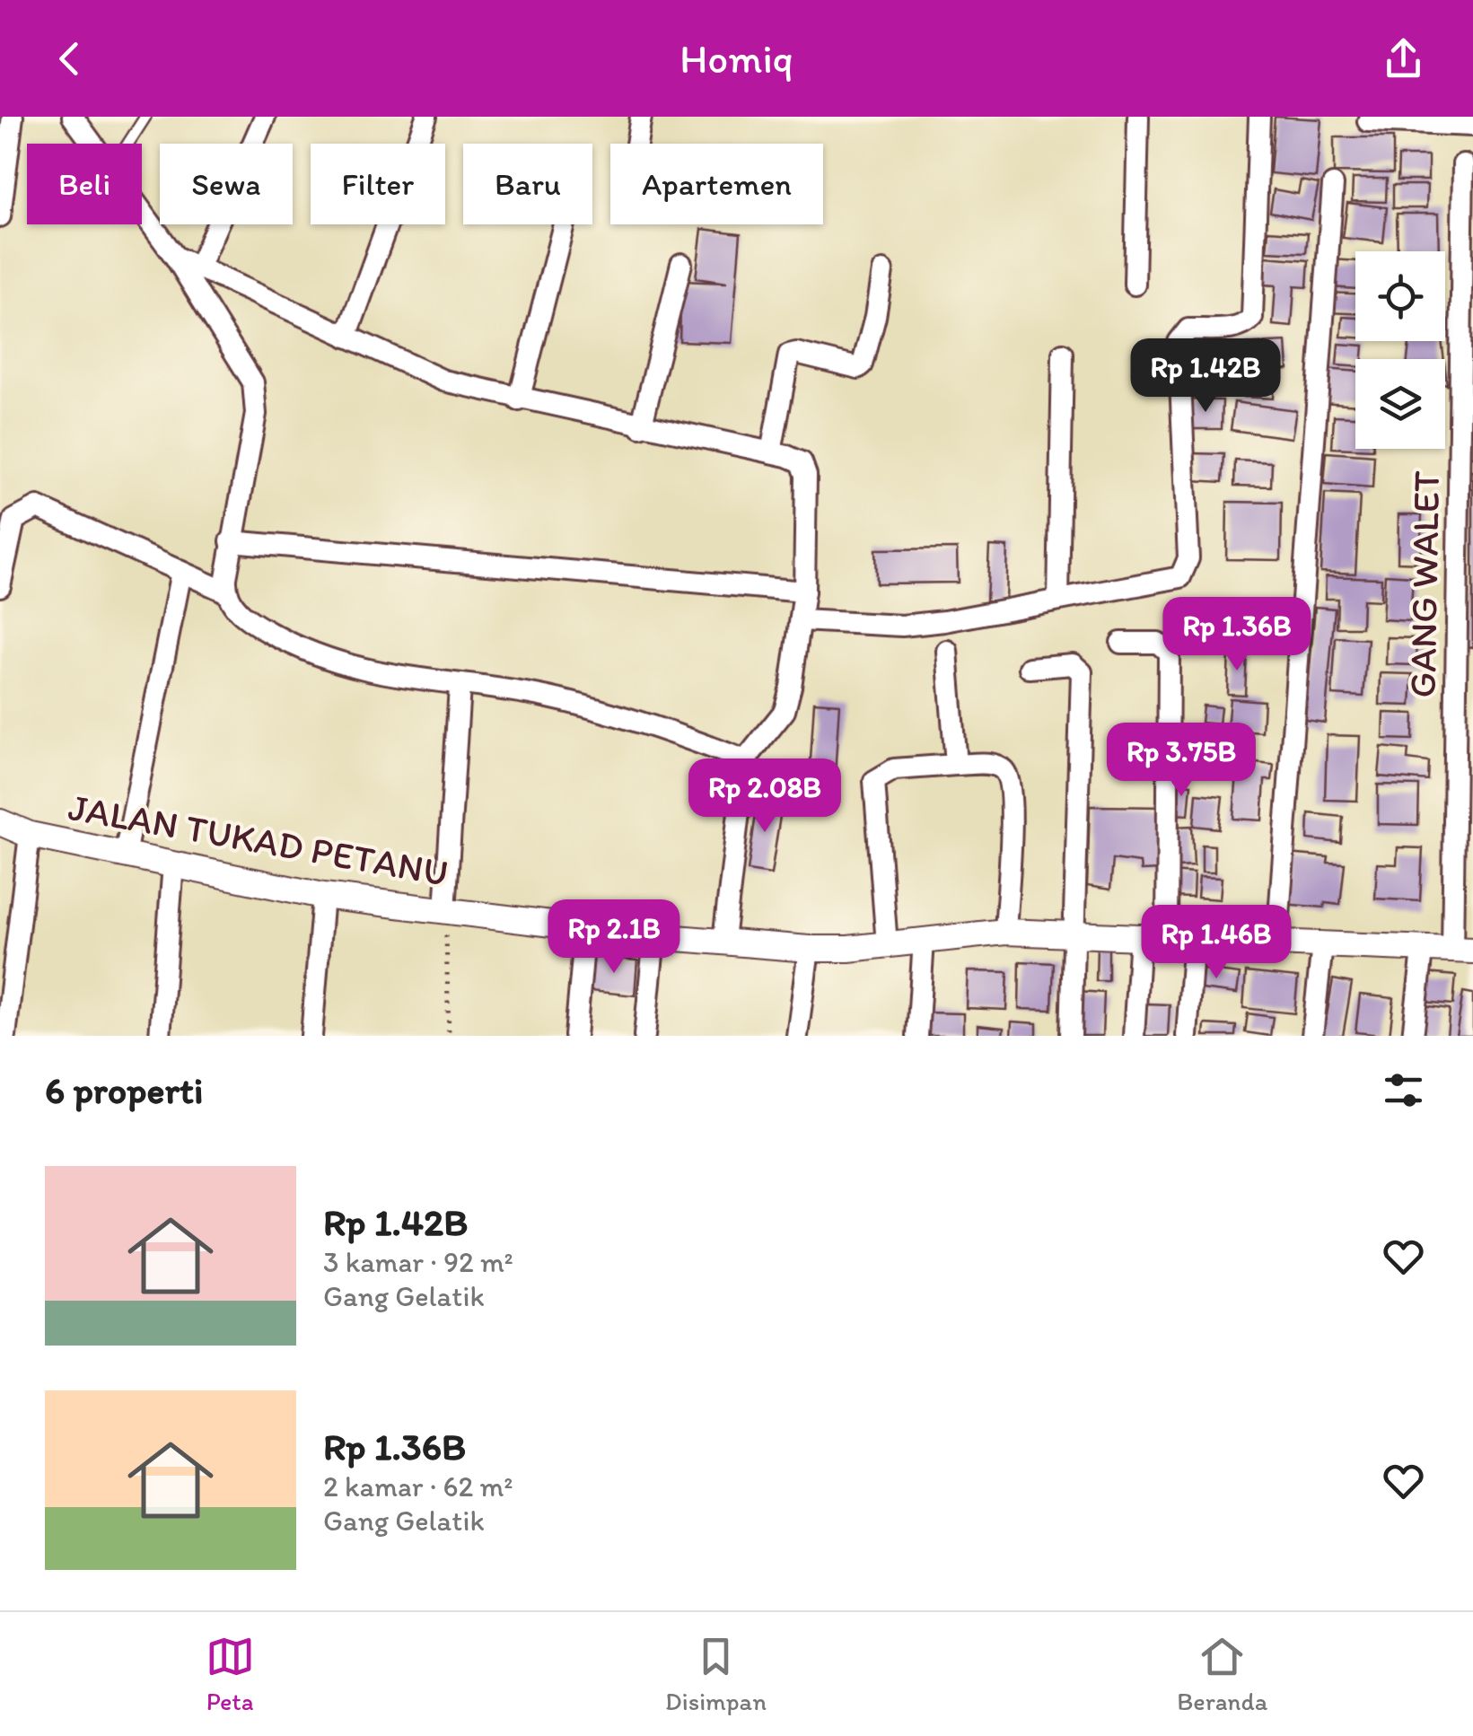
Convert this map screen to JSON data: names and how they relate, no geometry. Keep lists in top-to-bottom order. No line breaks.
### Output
{"streets":{"street":["GANG WALET","JALAN TUKAD PETANU"]},"crossings":[["GANG WALET","JALAN TUKAD PETANU"]],"page":{"header":"Homiq","chip":["Beli","Sewa","Filter","Baru","Apartemen"],"price":["Rp 1.42B","Rp 1.36B","Rp 3.75B","Rp 2.08B","Rp 2.1B","Rp 1.46B"],"heading":"6 properti","list":[{"name":"Rp 1.42B","note":"3 kamar · 92 m² · Gang Gelatik"},{"name":"Rp 1.36B","note":"2 kamar · 62 m² · Gang Gelatik"}],"tabs":["Peta","Disimpan","Beranda"]}}
